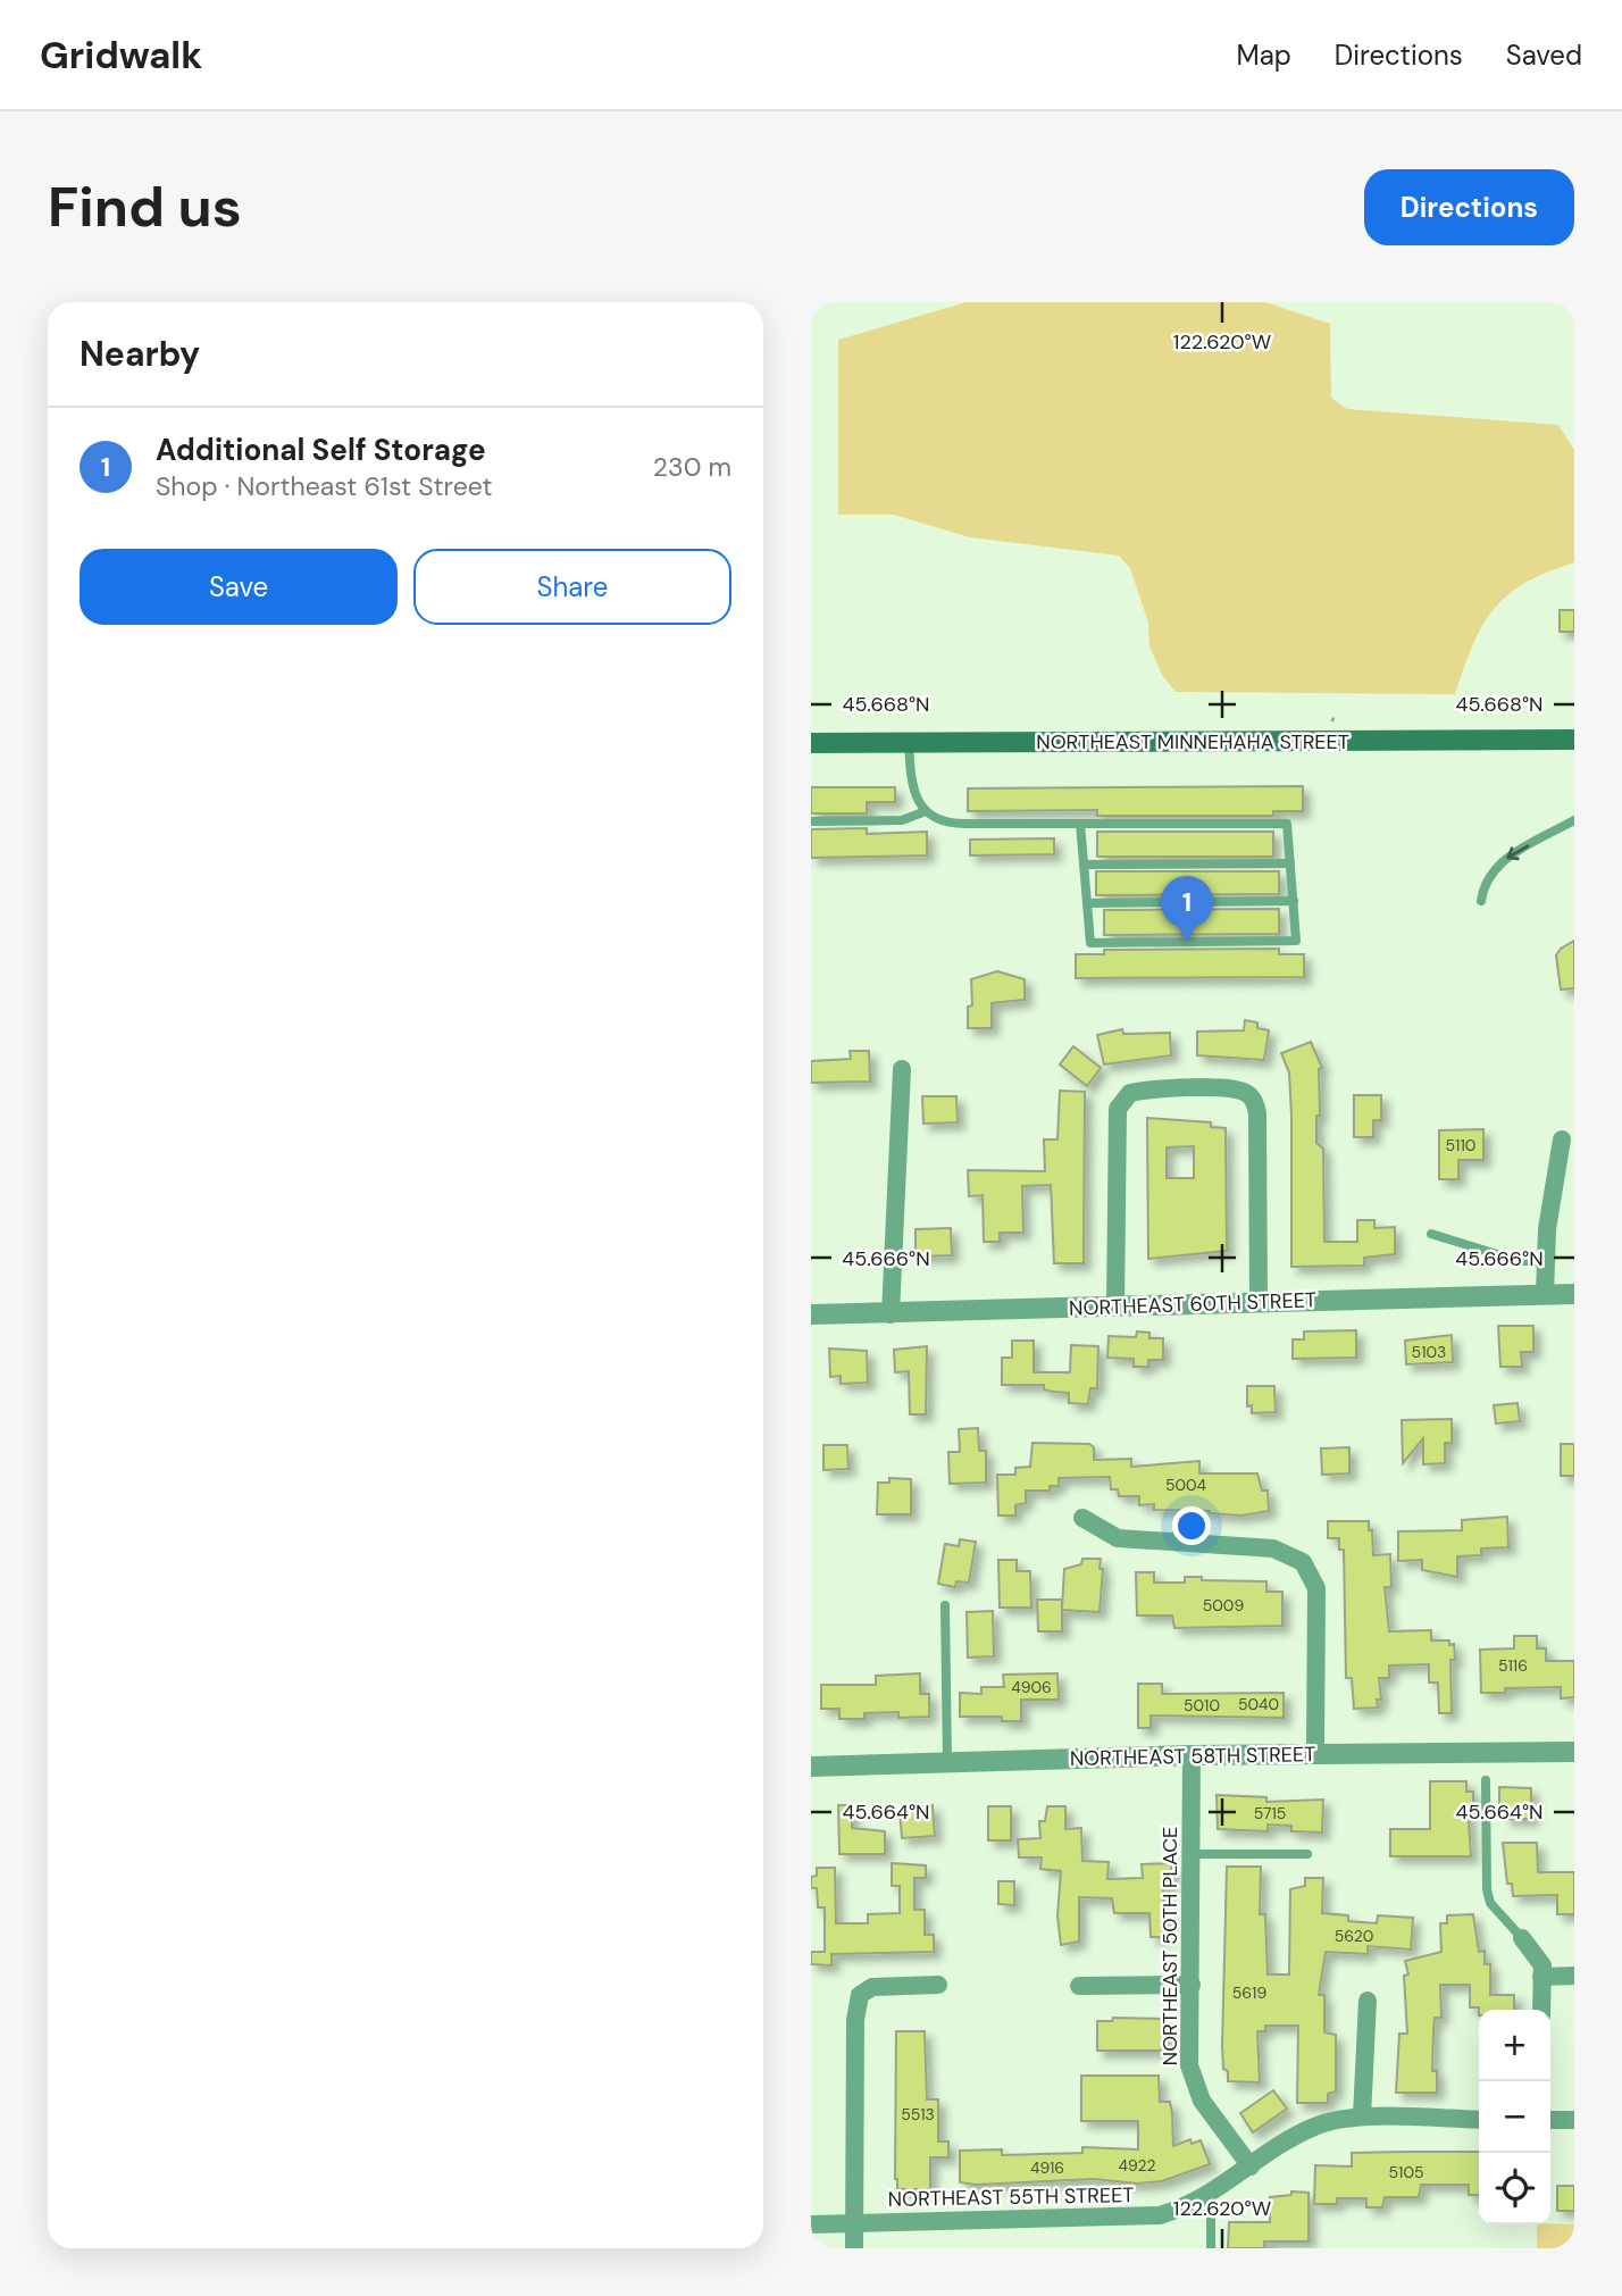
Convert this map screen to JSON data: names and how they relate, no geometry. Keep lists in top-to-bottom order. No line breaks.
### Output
{"streets":{"main road":["NORTHEAST MINNEHAHA STREET"],"street":["NORTHEAST 60TH STREET","NORTHEAST 58TH STREET","NORTHEAST 50TH PLACE","NORTHEAST 55TH STREET"]},"crossings":[["NORTHEAST 58TH STREET","NORTHEAST 50TH PLACE"],["NORTHEAST 50TH PLACE","NORTHEAST 55TH STREET"]],"house_numbers":["5110","5103","5004","5009","5116","4906","5040","5010","5715","5620","5619","5513","4922","4916","5105"],"page":{"header":"Gridwalk","nav":["Map","Directions","Saved"],"buttons":["Directions",["Save","Share"]],"title":"Find us","heading":"Nearby","list":[{"mark":"1","name":"Additional Self Storage","note":"Shop · Northeast 61st Street","value":"230 m"}],"pins":"1","map_buttons":["+","−"]},"coordinates":["122.620°W","45.668°N","45.666°N","45.664°N"]}
